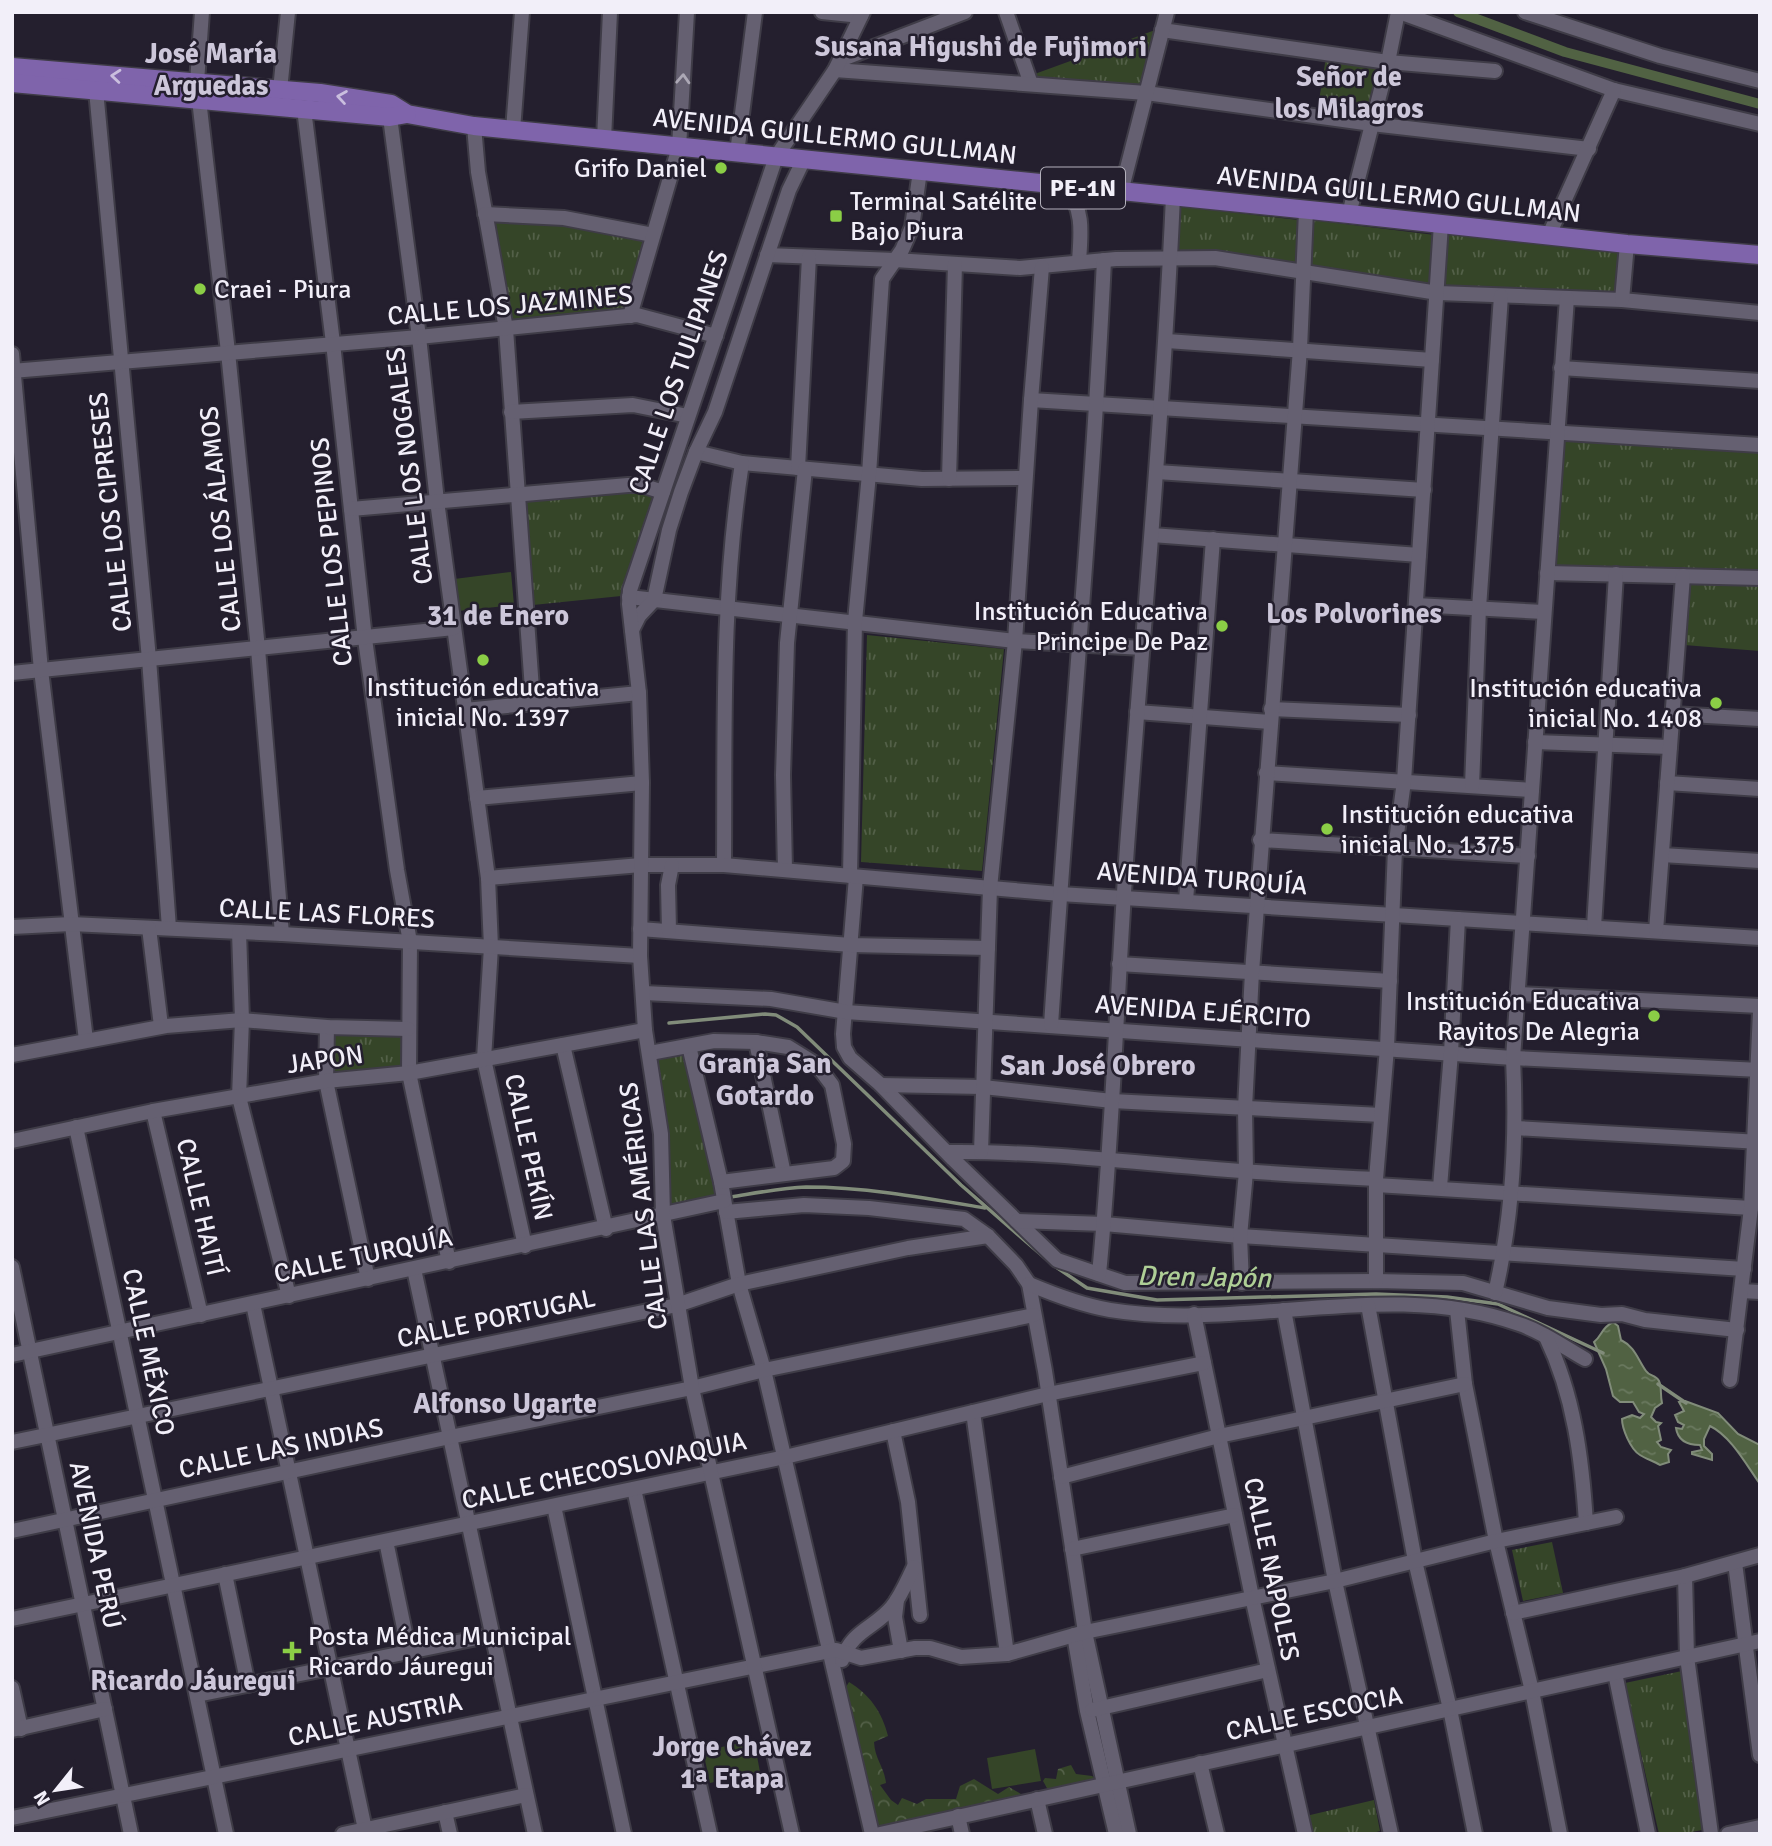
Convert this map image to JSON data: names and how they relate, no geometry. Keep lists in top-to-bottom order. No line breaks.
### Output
{"streets":{"main road":["AVENIDA GUILLERMO GULLMAN","PE-1N"],"street":["CALLE LOS JAZMINES","CALLE LOS TULIPANES","CALLE LOS NOGALES","CALLE LOS CIPRESES","CALLE LOS ÁLAMOS","CALLE LOS PEPINOS","AVENIDA TURQUÍA","CALLE LAS FLORES","AVENIDA EJÉRCITO","JAPON","CALLE PEKÍN","CALLE LAS AMÉRICAS","CALLE HAITÍ","CALLE TURQUÍA","CALLE PORTUGAL","CALLE MÉXICO","CALLE LAS INDIAS","CALLE CHECOSLOVAQUIA","AVENIDA PERÚ","CALLE NAPOLES","CALLE ESCOCIA","CALLE AUSTRIA"]},"crossings":[["AVENIDA GUILLERMO GULLMAN","CALLE LOS TULIPANES"],["AVENIDA GUILLERMO GULLMAN","CALLE LOS NOGALES"],["AVENIDA GUILLERMO GULLMAN","CALLE LOS CIPRESES"],["AVENIDA GUILLERMO GULLMAN","CALLE LOS ÁLAMOS"],["AVENIDA GUILLERMO GULLMAN","CALLE LOS PEPINOS"],["CALLE LOS JAZMINES","CALLE LOS TULIPANES"],["CALLE LOS JAZMINES","CALLE LOS NOGALES"],["CALLE LOS JAZMINES","CALLE LOS CIPRESES"],["CALLE LOS JAZMINES","CALLE LOS ÁLAMOS"],["CALLE LOS JAZMINES","CALLE LOS PEPINOS"],["CALLE LOS TULIPANES","CALLE LAS AMÉRICAS"],["CALLE LOS NOGALES","AVENIDA TURQUÍA"],["CALLE LOS NOGALES","CALLE LAS FLORES"],["CALLE LOS NOGALES","JAPON"],["CALLE LOS NOGALES","CALLE PEKÍN"],["CALLE LOS CIPRESES","CALLE LAS FLORES"],["CALLE LOS ÁLAMOS","CALLE LAS FLORES"],["CALLE LOS PEPINOS","CALLE LAS FLORES"],["CALLE LOS PEPINOS","JAPON"],["CALLE LOS PEPINOS","CALLE TURQUÍA"],["AVENIDA TURQUÍA","CALLE LAS AMÉRICAS"],["CALLE LAS FLORES","CALLE LAS AMÉRICAS"],["AVENIDA EJÉRCITO","CALLE LAS AMÉRICAS"],["JAPON","CALLE PEKÍN"],["JAPON","CALLE LAS AMÉRICAS"],["JAPON","CALLE HAITÍ"],["JAPON","CALLE MÉXICO"],["CALLE PEKÍN","CALLE TURQUÍA"],["CALLE LAS AMÉRICAS","CALLE TURQUÍA"],["CALLE LAS AMÉRICAS","CALLE PORTUGAL"],["CALLE LAS AMÉRICAS","CALLE LAS INDIAS"],["CALLE LAS AMÉRICAS","CALLE CHECOSLOVAQUIA"],["CALLE LAS AMÉRICAS","CALLE AUSTRIA"],["CALLE HAITÍ","CALLE TURQUÍA"],["CALLE TURQUÍA","CALLE PORTUGAL"],["CALLE TURQUÍA","CALLE MÉXICO"],["CALLE TURQUÍA","AVENIDA PERÚ"],["CALLE PORTUGAL","CALLE MÉXICO"],["CALLE PORTUGAL","AVENIDA PERÚ"],["CALLE MÉXICO","CALLE LAS INDIAS"],["CALLE MÉXICO","CALLE CHECOSLOVAQUIA"],["CALLE MÉXICO","CALLE AUSTRIA"],["CALLE LAS INDIAS","AVENIDA PERÚ"],["CALLE CHECOSLOVAQUIA","AVENIDA PERÚ"],["CALLE CHECOSLOVAQUIA","CALLE NAPOLES"],["AVENIDA PERÚ","CALLE AUSTRIA"],["CALLE NAPOLES","CALLE ESCOCIA"],["CALLE NAPOLES","CALLE AUSTRIA"]],"districts":["Susana Higushi de Fujimori","José María Arguedas","Señor de los Milagros","Los Polvorines","31 de Enero","Granja San Gotardo","San José Obrero","Alfonso Ugarte","Ricardo Jáuregui","Jorge Chávez 1ª Etapa"],"water":["Dren Japón"],"places":{"other":["Grifo Daniel","Craei - Piura","Institución Educativa Principe De Paz","Institución educativa inicial No. 1397","Institución educativa inicial No. 1408","Institución educativa inicial No. 1375","Institución Educativa Rayitos De Alegria"],"transit":["Terminal Satélite Bajo Piura"],"health":["Posta Médica Municipal Ricardo Jáuregui"]},"north":"bottom left"}
